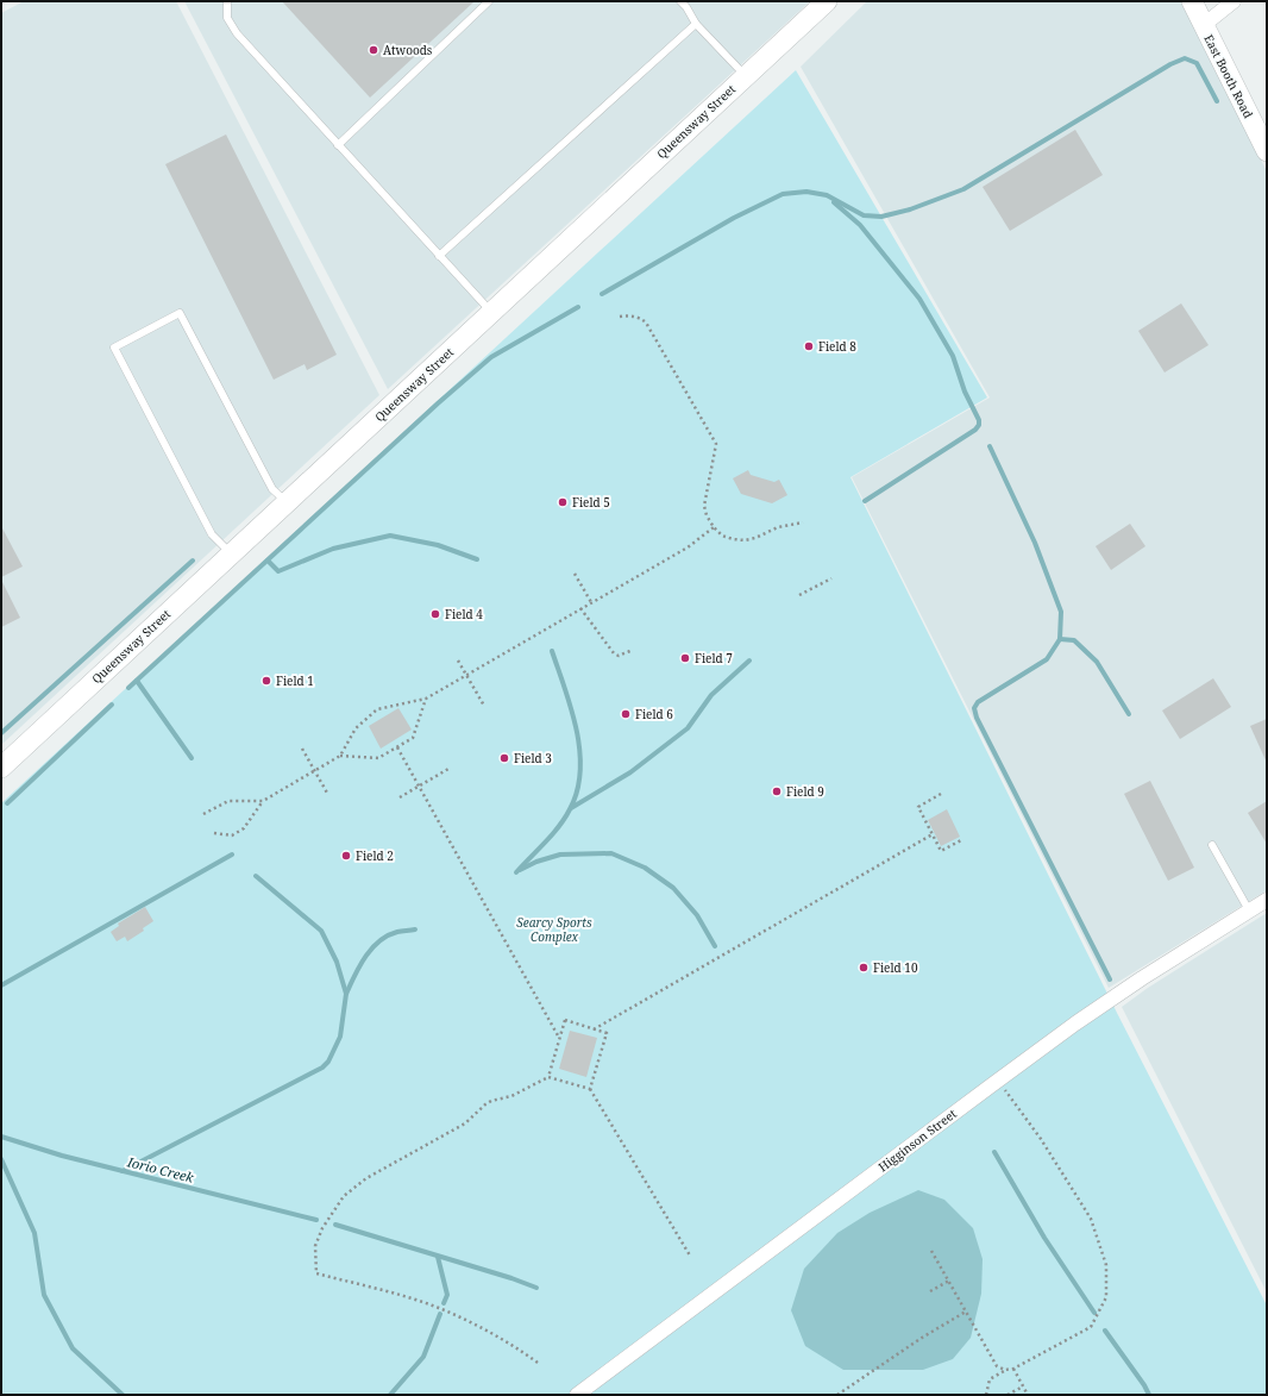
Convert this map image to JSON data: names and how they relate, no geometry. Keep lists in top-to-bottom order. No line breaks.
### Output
{"streets":{"street":["East Booth Road","Queensway Street","Higginson Street"]},"water":["Iorio Creek"],"parks":["Searcy Sports Complex"],"places":["Atwoods","Field 8","Field 5","Field 4","Field 7","Field 1","Field 6","Field 3","Field 9","Field 2","Field 10"]}
